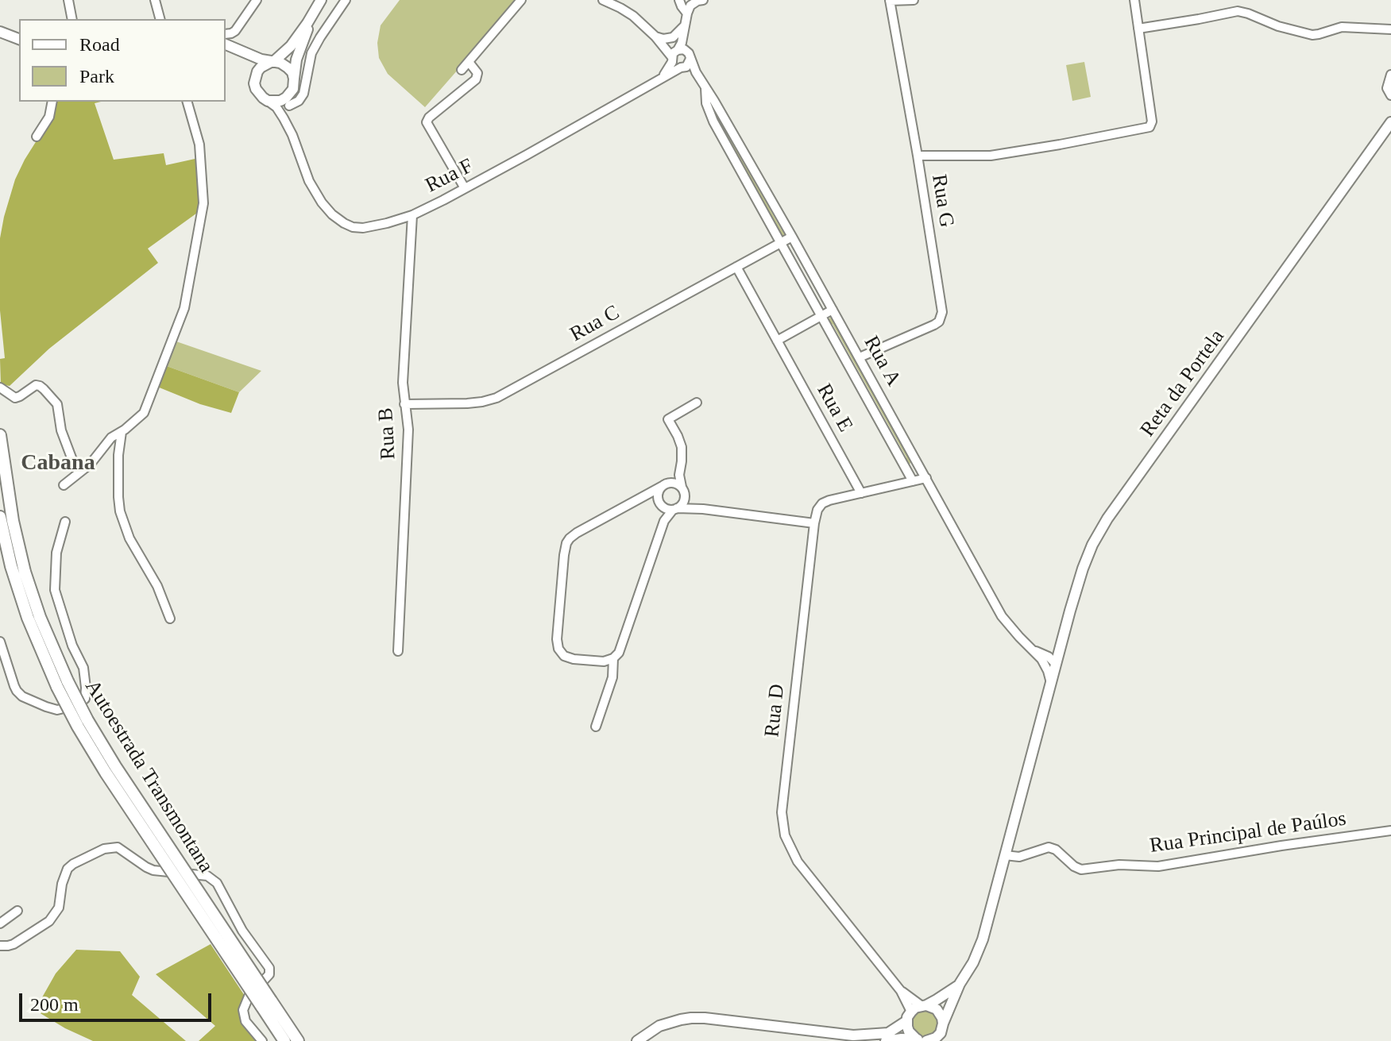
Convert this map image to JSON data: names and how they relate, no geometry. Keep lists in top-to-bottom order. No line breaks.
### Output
{"streets":{"highway":["Autoestrada Transmontana"],"main road":["Reta da Portela"],"street":["Rua F","Rua G","Rua C","Rua A","Rua E","Rua B","Rua D","Rua Principal de Paúlos"]},"crossings":[["Rua F","Rua A"],["Rua F","Rua B"],["Rua G","Rua A"],["Rua C","Rua A"],["Rua C","Rua E"],["Rua C","Rua B"],["Reta da Portela","Rua Principal de Paúlos"]],"districts":["Cabana"],"legend":["Road","Park"],"scale_bar":"200 m"}
